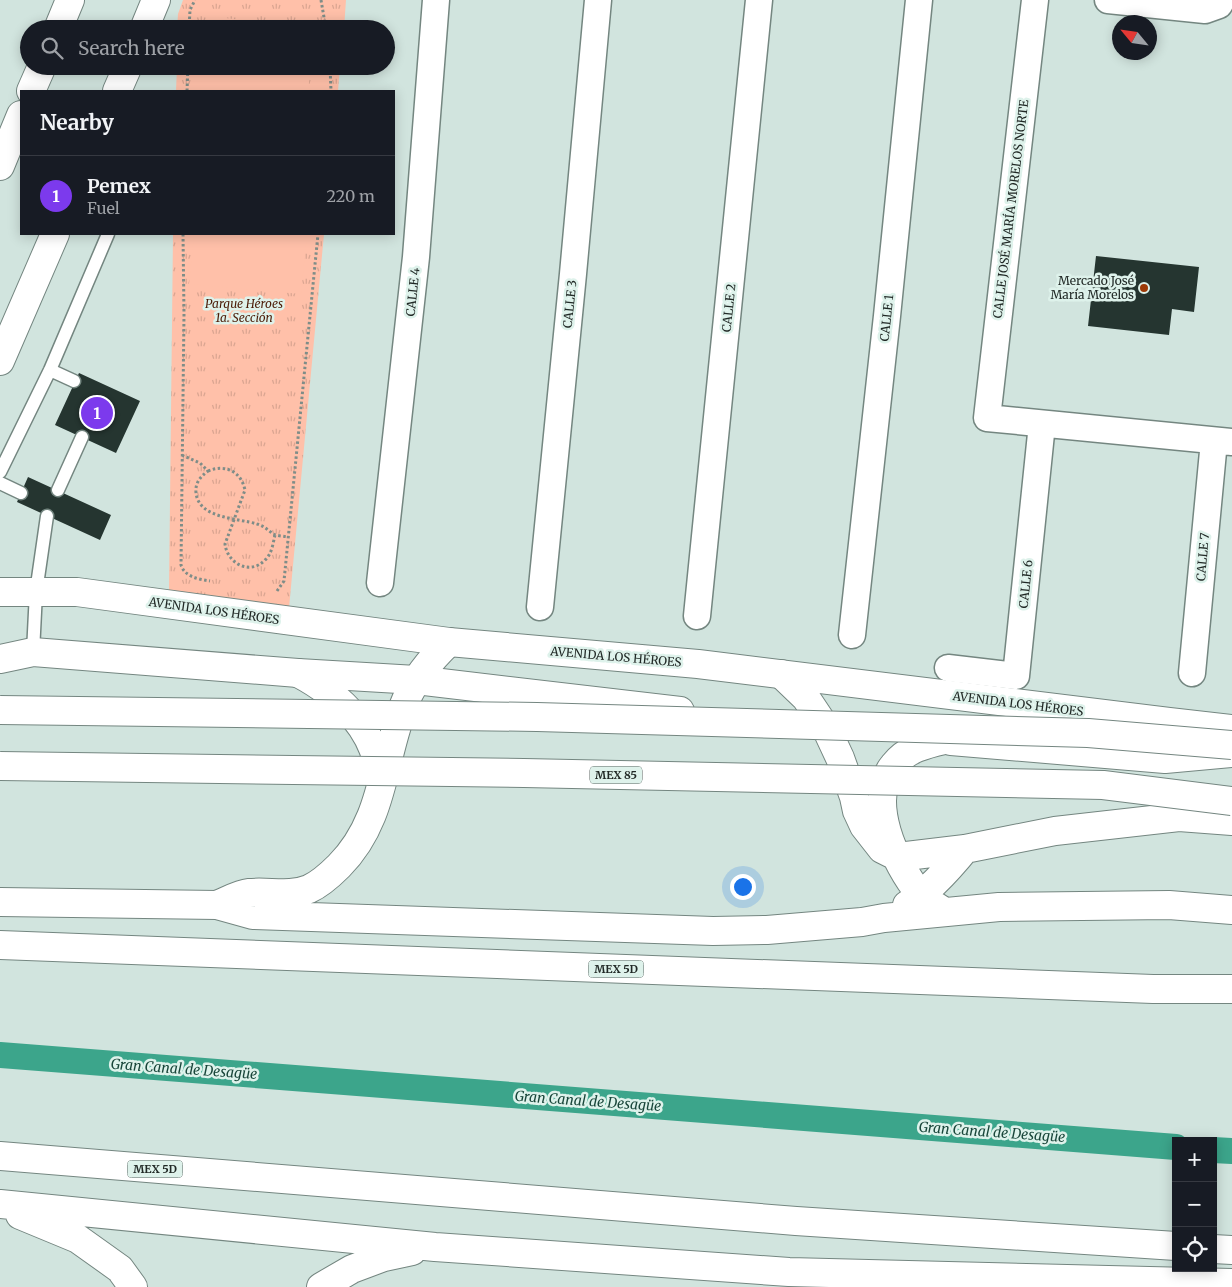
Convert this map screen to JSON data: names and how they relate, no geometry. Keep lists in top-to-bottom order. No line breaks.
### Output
{"streets":{"main road":["AVENIDA LOS HÉROES","MEX 85","MEX 5D"],"street":["CALLE JOSÉ MARÍA MORELOS NORTE","CALLE 4","CALLE 3","CALLE 2","CALLE 1","CALLE 7","CALLE 6"]},"crossings":[["CALLE JOSÉ MARÍA MORELOS NORTE","CALLE 6"]],"water":["Gran Canal de Desagüe"],"parks":["Parque Héroes 1a. Sección"],"places":["Mercado José María Morelos"],"north":"top left","page":{"search":"Search here","heading":"Nearby","list":[{"mark":"1","name":"Pemex","note":"Fuel","value":"220 m"}],"pins":"1","map_buttons":["+","−"]}}
